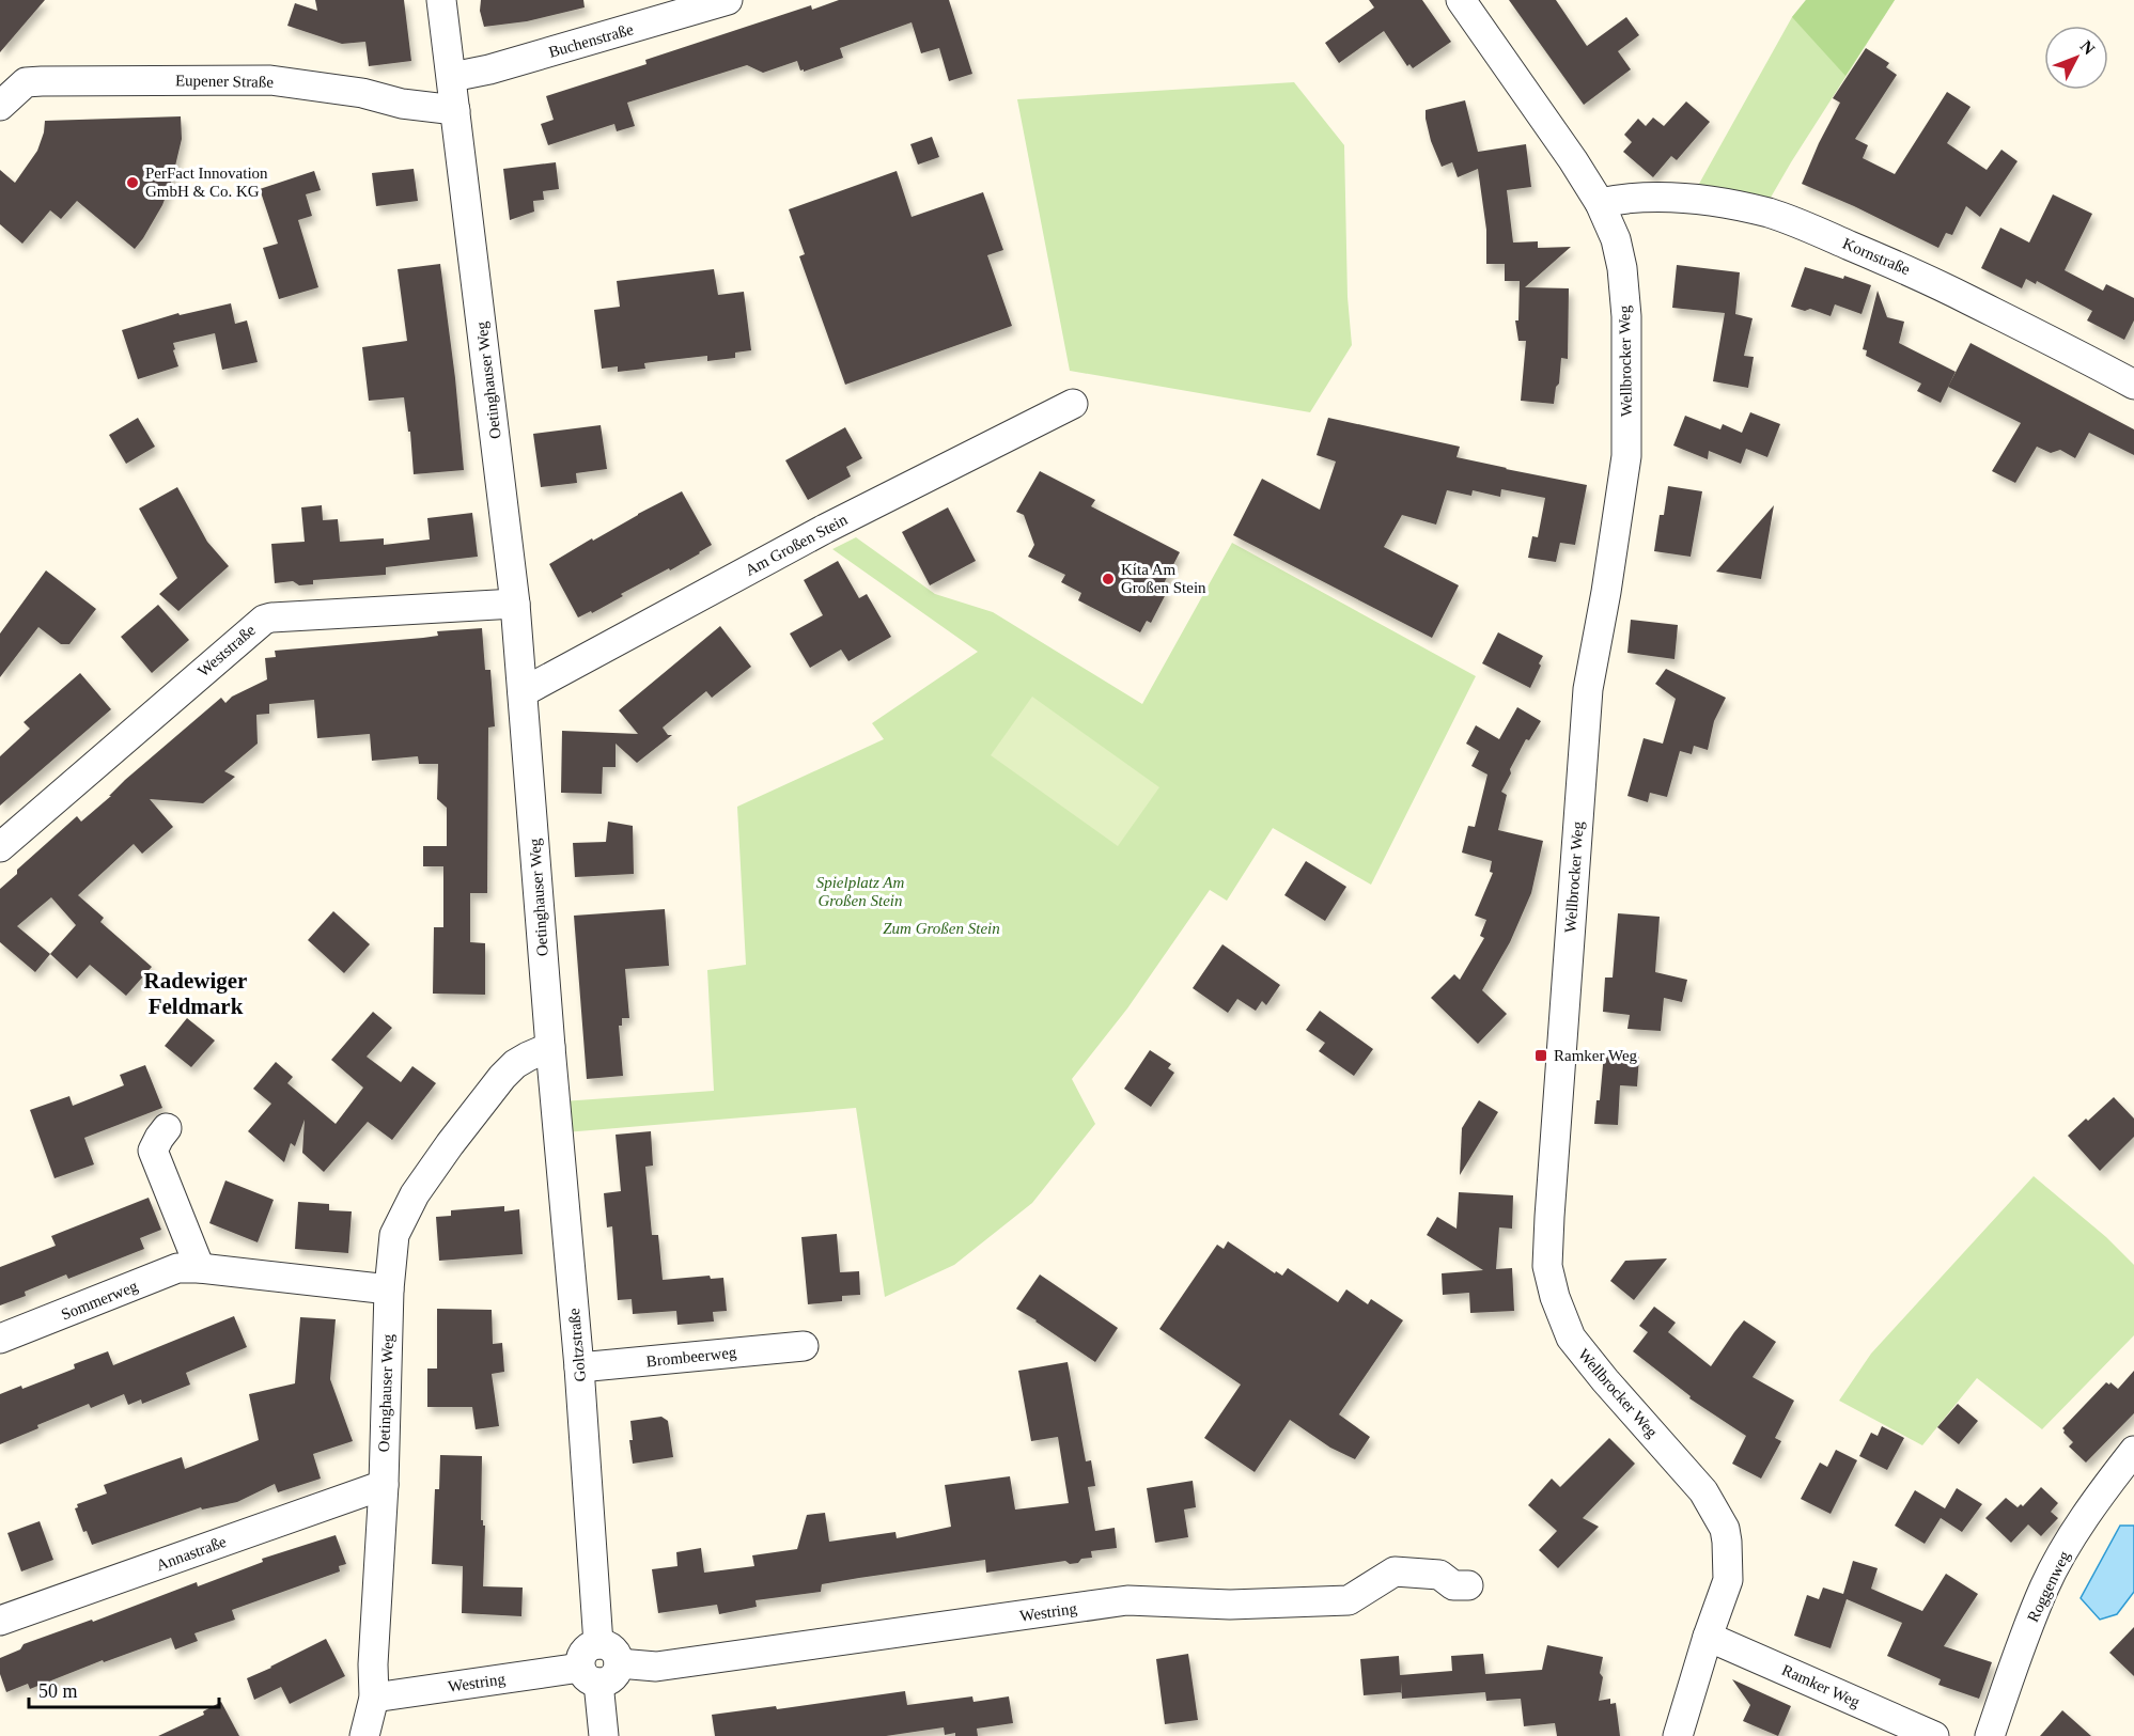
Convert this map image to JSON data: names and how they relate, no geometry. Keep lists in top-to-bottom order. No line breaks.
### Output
{"streets":{"street":["Buchenstraße","Eupener Straße","Kornstraße","Wellbrocker Weg","Oetinghauser Weg","Am Großen Stein","Weststraße","Sommerweg","Goltzstraße","Brombeerweg","Annastraße","Roggenweg","Westring","Ramker Weg"]},"crossings":[["Buchenstraße","Oetinghauser Weg"],["Eupener Straße","Oetinghauser Weg"],["Kornstraße","Wellbrocker Weg"],["Wellbrocker Weg","Ramker Weg"],["Oetinghauser Weg","Am Großen Stein"],["Oetinghauser Weg","Weststraße"],["Oetinghauser Weg","Sommerweg"],["Oetinghauser Weg","Goltzstraße"],["Oetinghauser Weg","Annastraße"],["Oetinghauser Weg","Westring"],["Goltzstraße","Brombeerweg"],["Goltzstraße","Westring"]],"districts":["Radewiger Feldmark"],"parks":["Spielplatz Am Großen Stein","Zum Großen Stein"],"places":{"other":["PerFact Innovation GmbH & Co. KG","Kita Am Großen Stein"],"transit":["Ramker Weg"]},"scale_bar":"50 m","north":"top right"}
